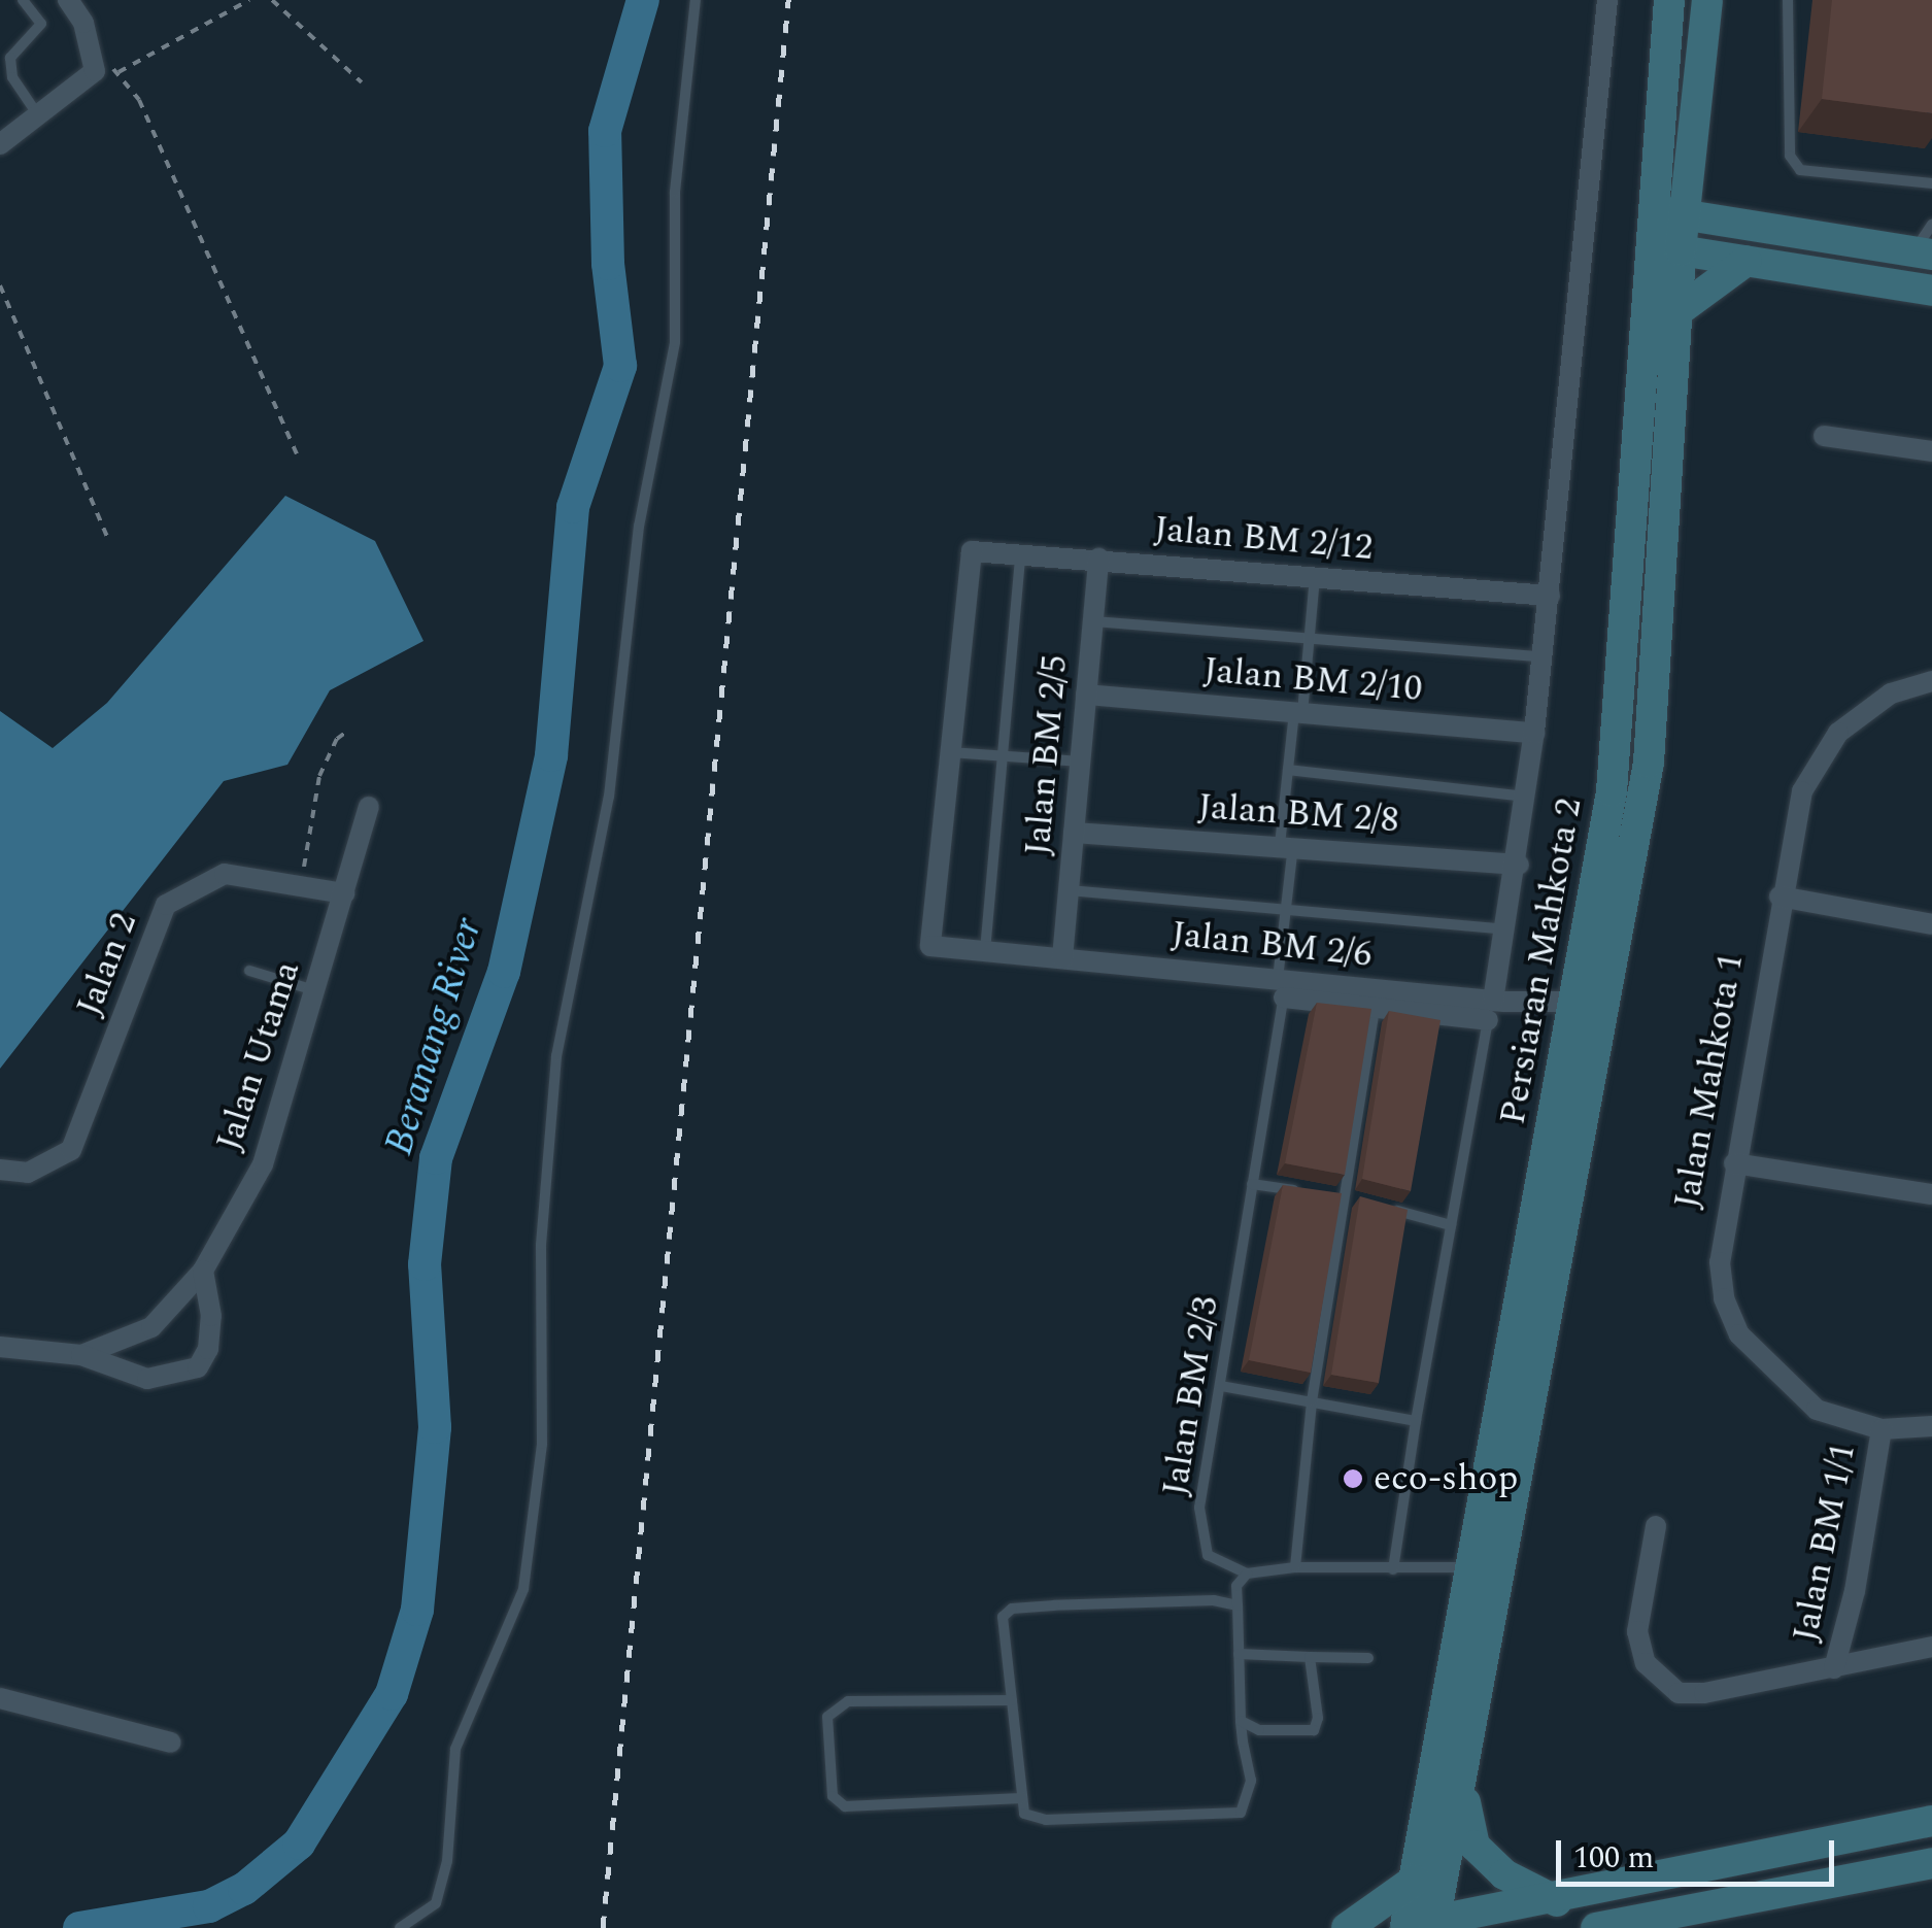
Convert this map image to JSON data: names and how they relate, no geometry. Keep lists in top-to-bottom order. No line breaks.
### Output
{"streets":{"main road":["Persiaran Mahkota 2"],"street":["Jalan BM 2/12","Jalan BM 2/10","Jalan BM 2/5","Jalan BM 2/8","Jalan BM 2/6","Jalan 2","Jalan Utama","Jalan Mahkota 1","Jalan BM 1/1"],"lane":["Jalan BM 2/3"]},"crossings":[["Jalan BM 2/12","Jalan BM 2/5"],["Jalan BM 2/12","Jalan BM 2/6"],["Jalan BM 2/12","Jalan BM 2/3"],["Jalan BM 2/10","Jalan BM 2/5"],["Jalan BM 2/10","Jalan BM 2/3"],["Jalan BM 2/5","Jalan BM 2/8"],["Jalan BM 2/5","Jalan BM 2/6"],["Jalan BM 2/8","Jalan BM 2/3"],["Jalan BM 2/6","Persiaran Mahkota 2"],["Jalan BM 2/6","Jalan BM 2/3"],["Jalan 2","Jalan Utama"],["Jalan Mahkota 1","Jalan BM 1/1"]],"water":["Beranang River"],"places":["eco-shop"],"scale_bar":"100 m"}
